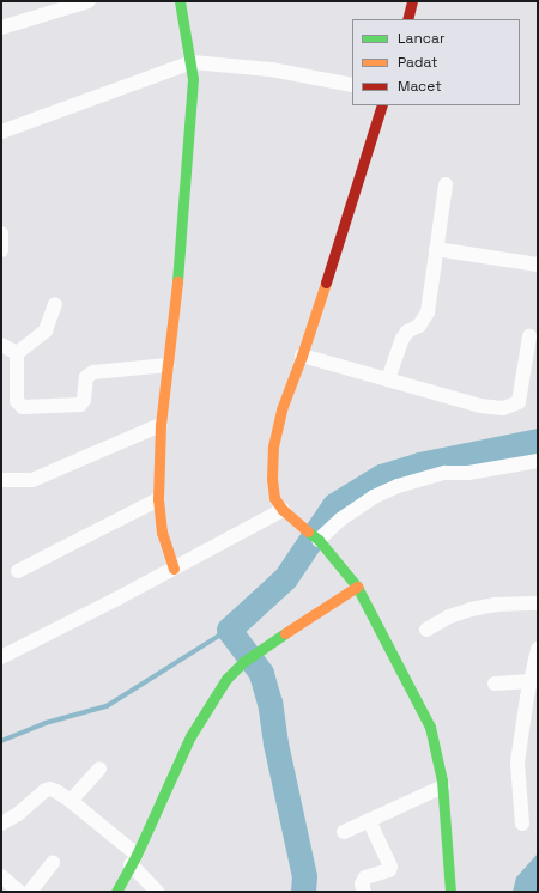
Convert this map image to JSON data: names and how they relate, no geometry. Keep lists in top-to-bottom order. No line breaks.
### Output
{"legend":["Lancar","Padat","Macet"]}
